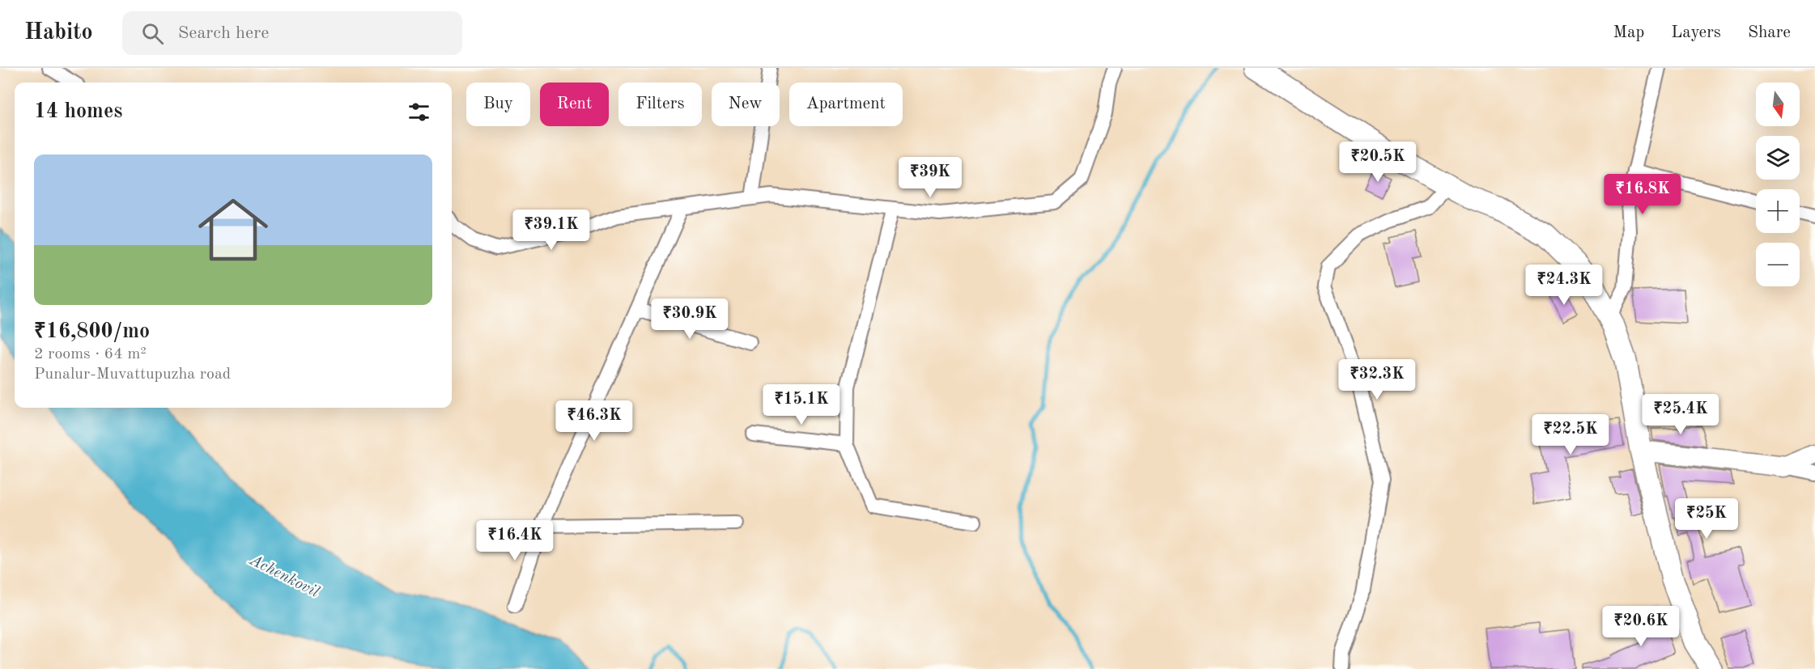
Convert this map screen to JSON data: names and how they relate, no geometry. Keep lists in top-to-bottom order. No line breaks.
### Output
{"water":["Achenkovil"],"north":"bottom","page":{"header":"Habito","search":"Search here","nav":["Map","Layers","Share"],"map_buttons":["+","−"],"chip":["Buy","Rent","Filters","New","Apartment"],"heading":"14 homes","list":[{"name":"₹16,800/mo","note":"2 rooms · 64 m² · Punalur-Muvattupuzha road"}],"price":["₹20.5K","₹39K","₹16.8K","₹39.1K","₹24.3K","₹30.9K","₹32.3K","₹15.1K","₹25.4K","₹46.3K","₹22.5K","₹25K","₹16.4K","₹20.6K"]}}
